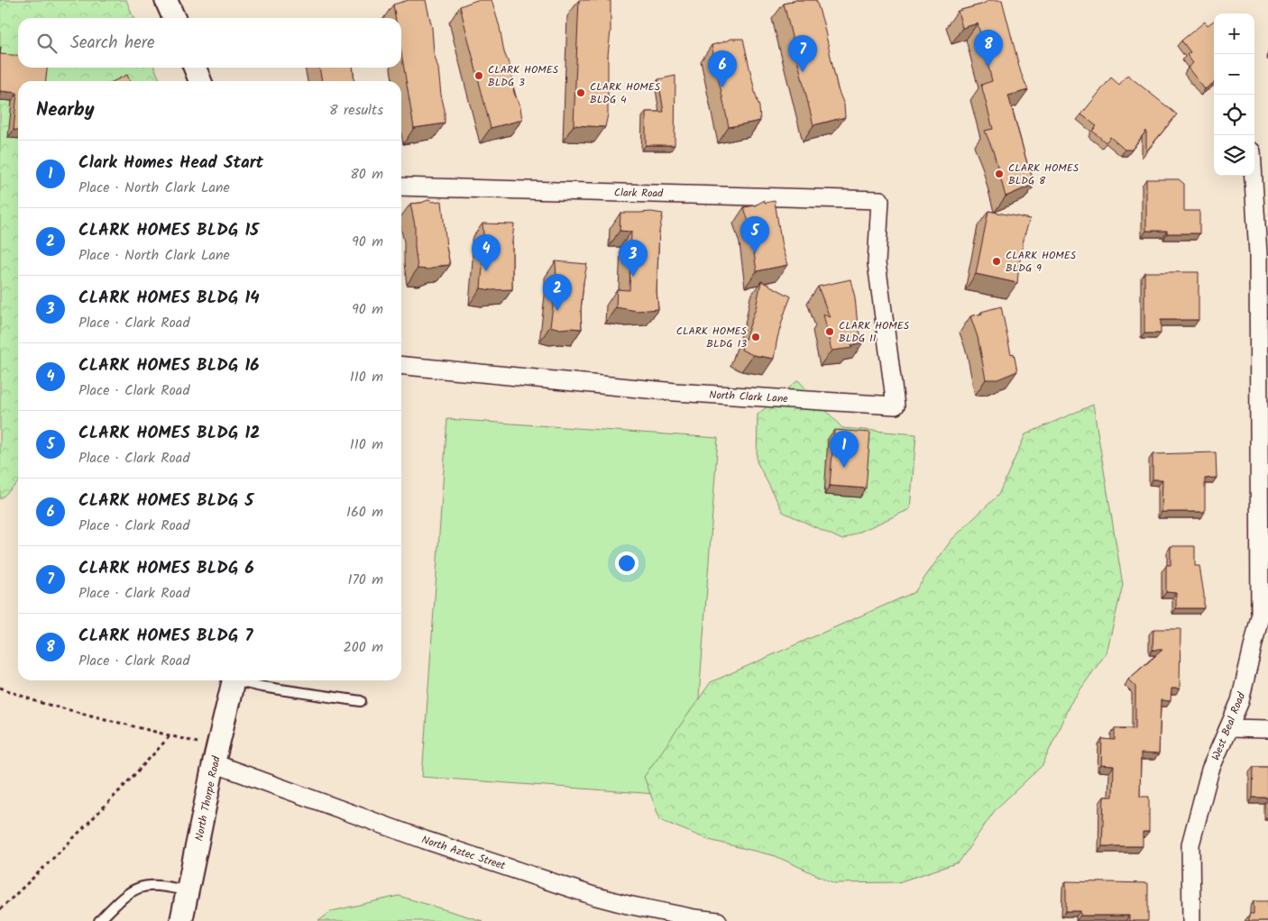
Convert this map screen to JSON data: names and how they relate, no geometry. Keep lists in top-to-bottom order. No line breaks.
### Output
{"streets":{"street":["Clark Road","North Clark Lane","West Beal Road","North Thorpe Road","North Aztec Street"]},"crossings":[["Clark Road","North Clark Lane"],["North Thorpe Road","North Aztec Street"]],"places":["CLARK HOMES BLDG 3","CLARK HOMES BLDG 4","CLARK HOMES BLDG 8","CLARK HOMES BLDG 9","CLARK HOMES BLDG 11","CLARK HOMES BLDG 13"],"page":{"map_buttons":["+","−"],"search":"Search here","pins":["8","7","6","5","4","3","2","1"],"heading":["Nearby","8 results"],"list":[{"mark":"1","name":"Clark Homes Head Start","note":"Place · North Clark Lane","value":"80 m"},{"mark":"2","name":"CLARK HOMES BLDG 15","note":"Place · North Clark Lane","value":"90 m"},{"mark":"3","name":"CLARK HOMES BLDG 14","note":"Place · Clark Road","value":"90 m"},{"mark":"4","name":"CLARK HOMES BLDG 16","note":"Place · Clark Road","value":"110 m"},{"mark":"5","name":"CLARK HOMES BLDG 12","note":"Place · Clark Road","value":"110 m"},{"mark":"6","name":"CLARK HOMES BLDG 5","note":"Place · Clark Road","value":"160 m"},{"mark":"7","name":"CLARK HOMES BLDG 6","note":"Place · Clark Road","value":"170 m"},{"mark":"8","name":"CLARK HOMES BLDG 7","note":"Place · Clark Road","value":"200 m"}]}}
